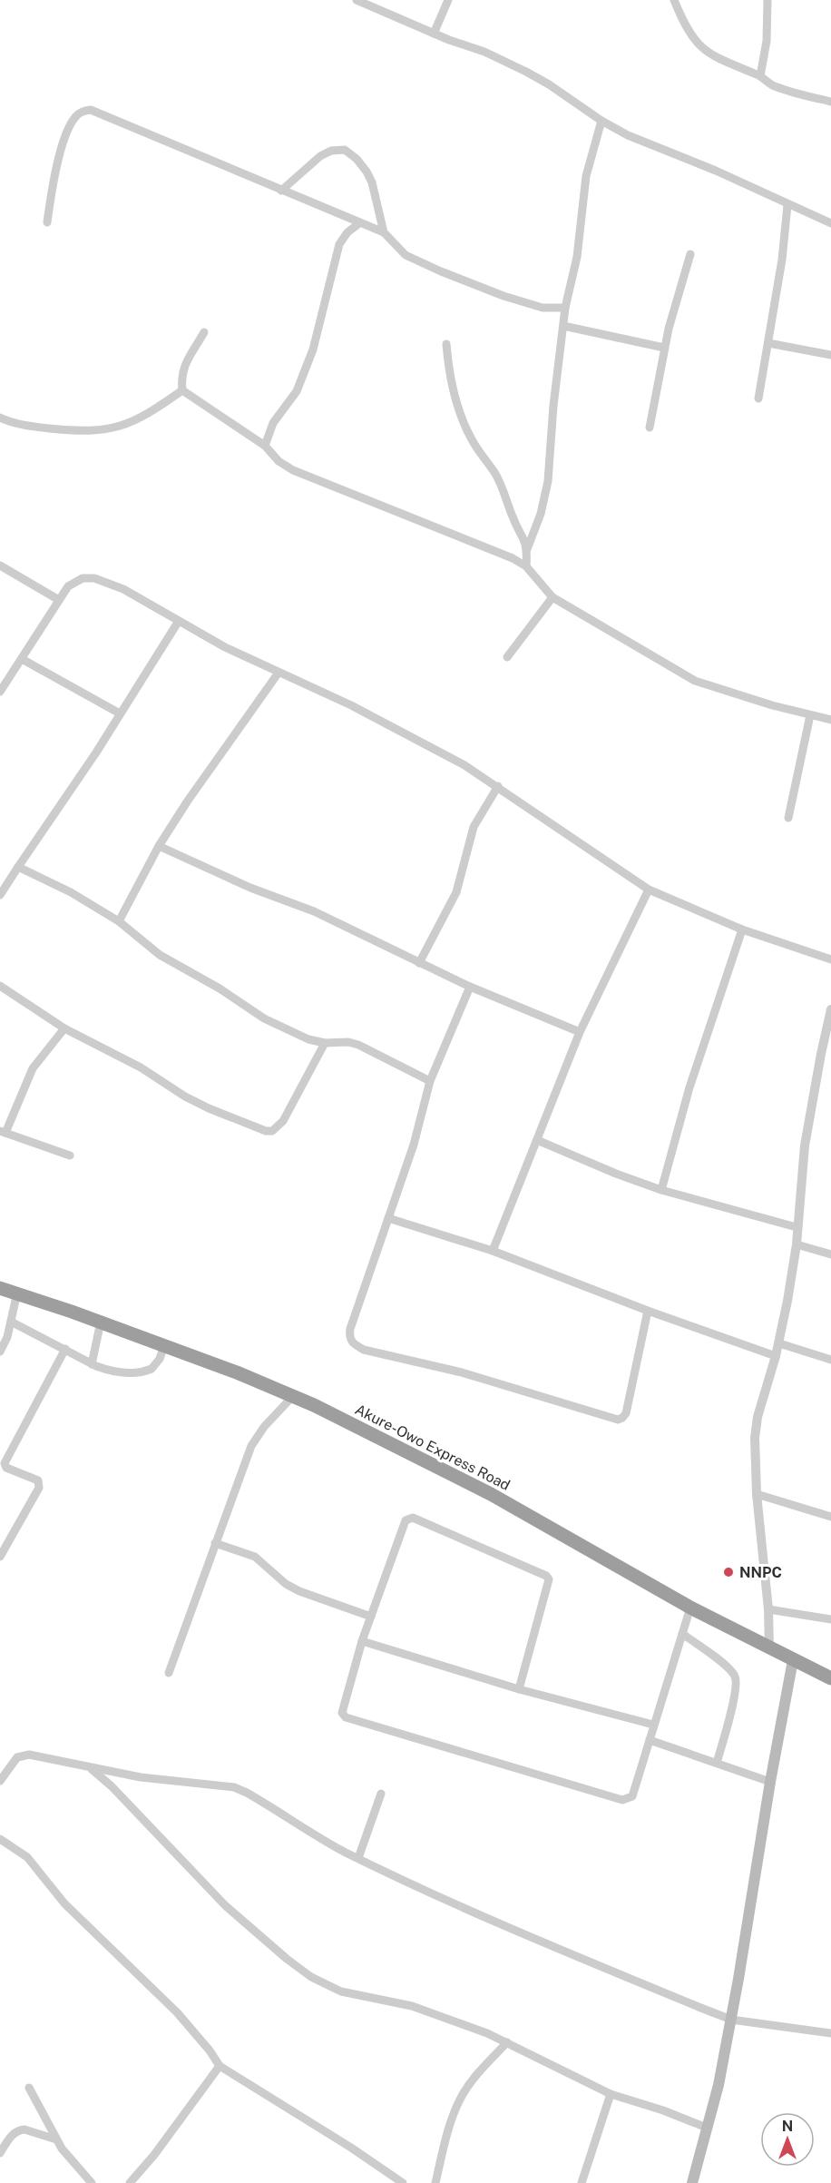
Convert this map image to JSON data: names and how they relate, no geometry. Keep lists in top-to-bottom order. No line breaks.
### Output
{"streets":{"highway":["Akure-Owo Express Road"]},"places":["NNPC"],"north":"top"}
